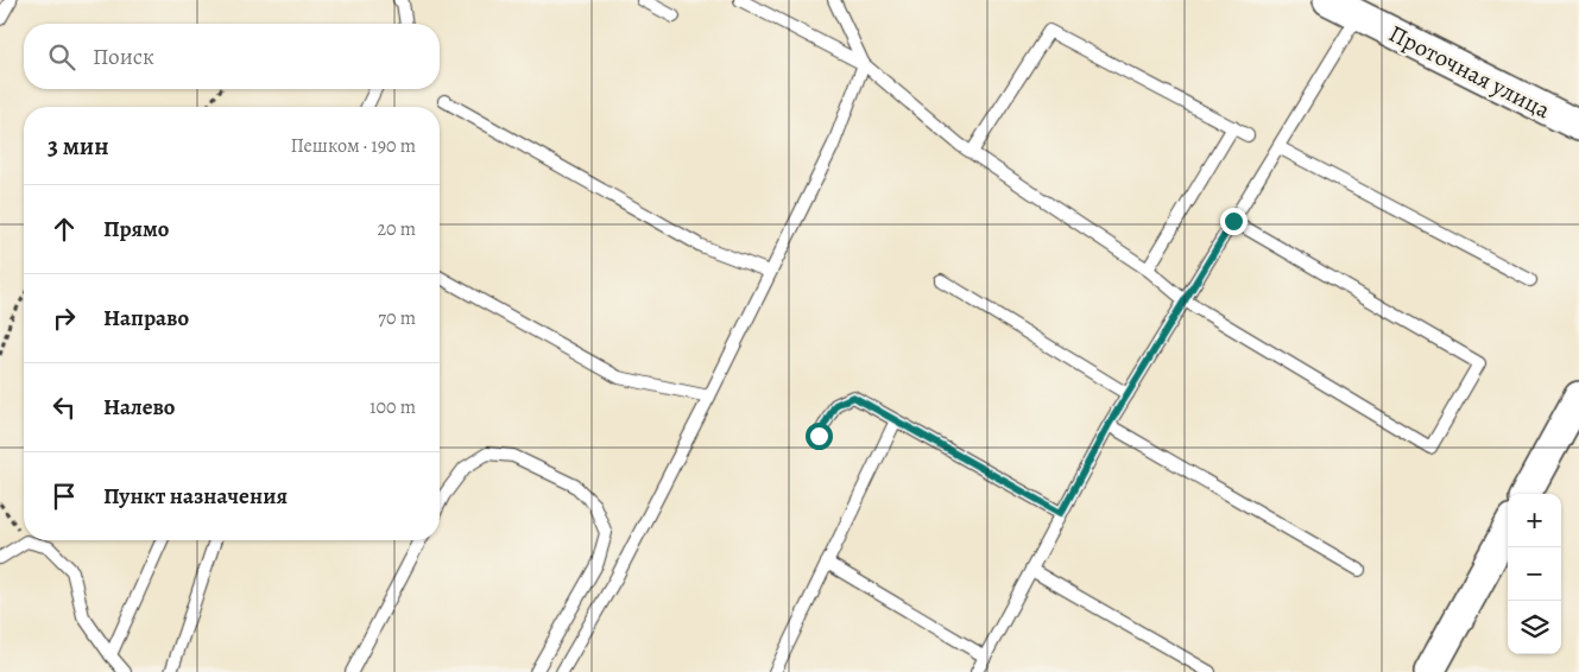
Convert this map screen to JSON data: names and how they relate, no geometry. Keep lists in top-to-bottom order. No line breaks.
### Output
{"streets":{"street":["Проточная улица"]},"page":{"search":"Поиск","heading":["3 мин","Пешком · 190 m"],"list":[["Прямо","20 m"],["Направо","70 m"],["Налево","100 m"],"Пункт назначения"],"map_buttons":["+","−"]}}
